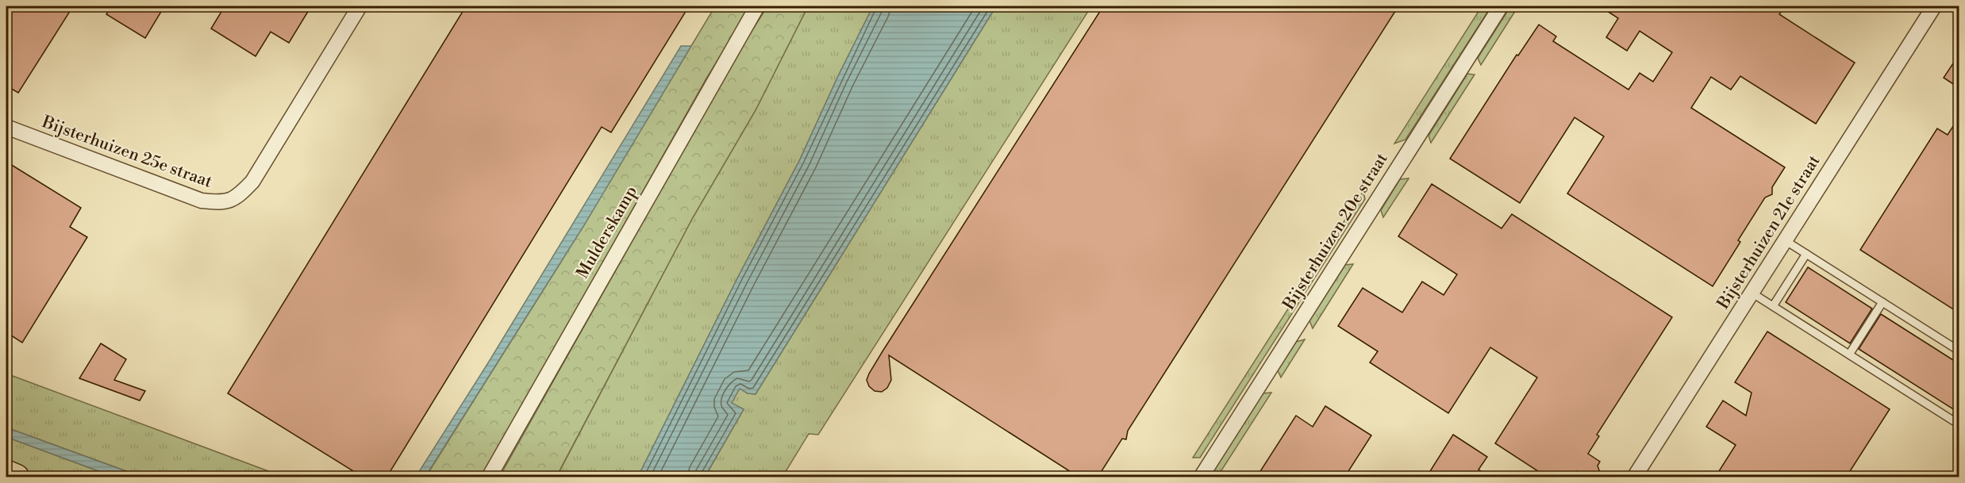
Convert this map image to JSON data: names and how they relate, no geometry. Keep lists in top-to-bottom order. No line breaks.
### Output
{"streets":{"street":["Bijsterhuizen 25e straat","Bijsterhuizen 20e straat","Mulderskamp","Bijsterhuizen 21e straat"]}}
